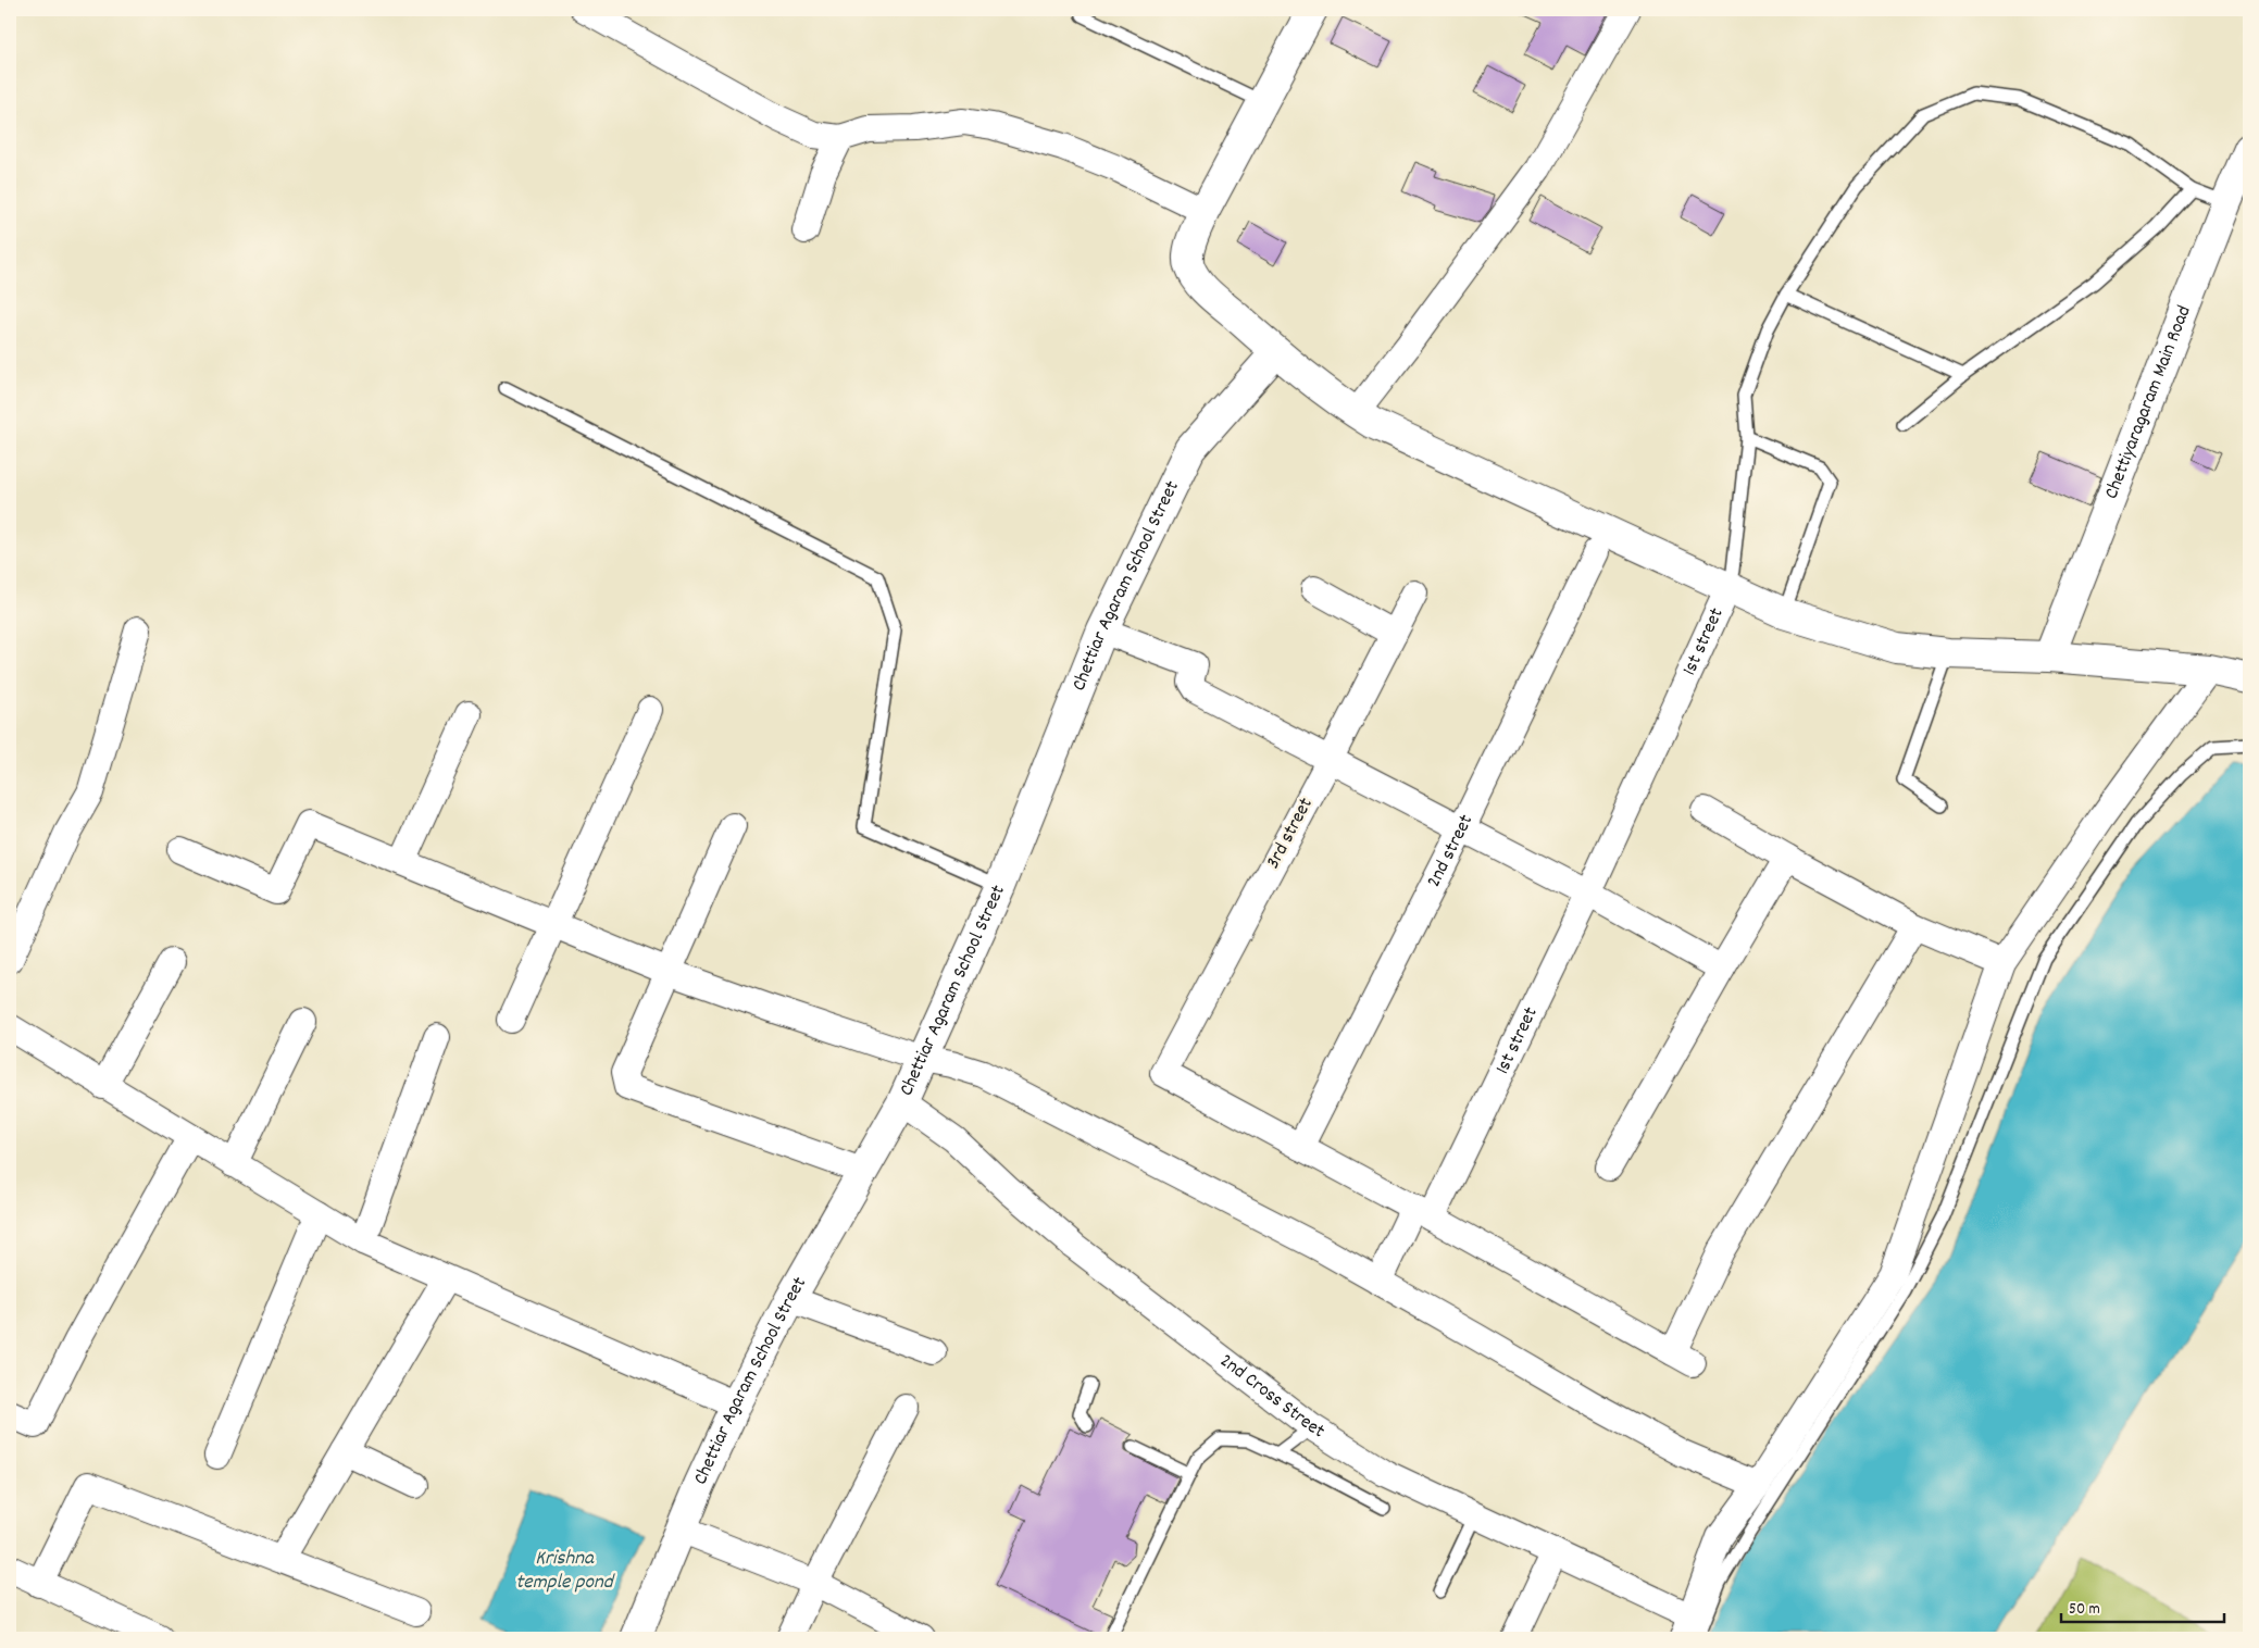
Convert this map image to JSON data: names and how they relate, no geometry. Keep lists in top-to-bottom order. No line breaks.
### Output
{"streets":{"street":["Chettiyaragaram Main Road","Chettiar Agaram School Street","1st street","3rd street","2nd street","2nd Cross Street"]},"crossings":[["Chettiar Agaram School Street","2nd Cross Street"],["3rd street","2nd street"]],"water":["Krishna temple pond"],"scale_bar":"50 m"}
